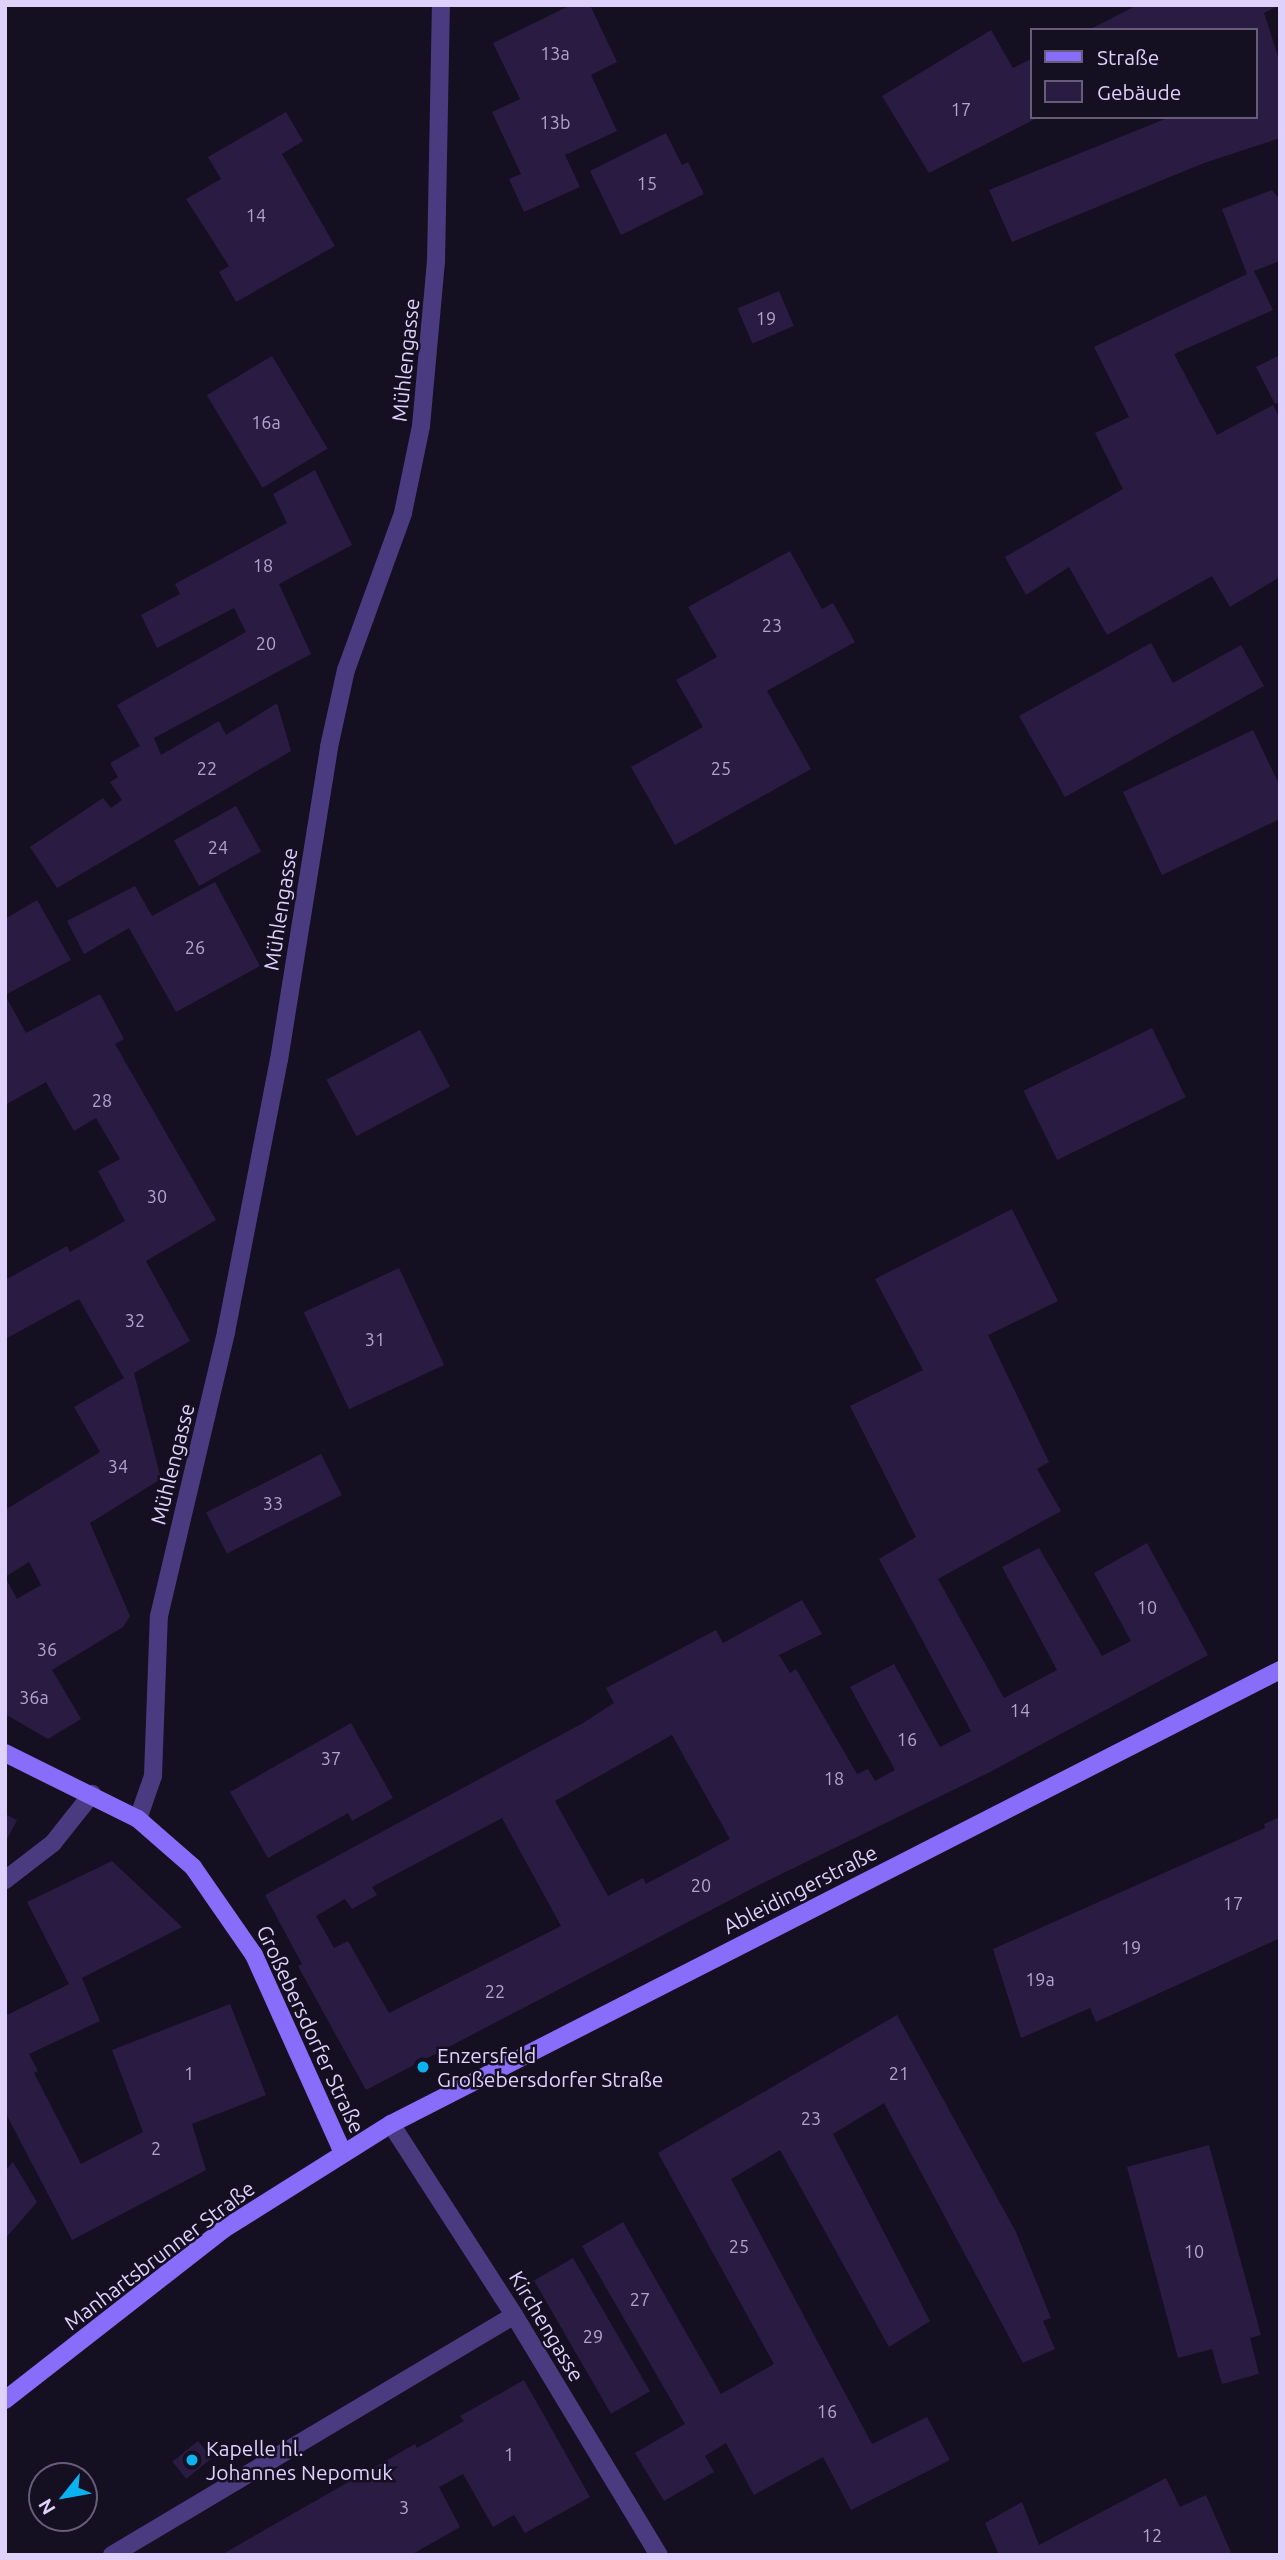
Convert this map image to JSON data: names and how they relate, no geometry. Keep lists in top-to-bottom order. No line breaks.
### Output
{"streets":{"street":["Mühlengasse","Ableidingerstraße","Großebersdorfer Straße","Manhartsbrunner Straße","Kirchengasse"]},"crossings":[["Mühlengasse","Großebersdorfer Straße"],["Ableidingerstraße","Großebersdorfer Straße"],["Ableidingerstraße","Manhartsbrunner Straße"],["Ableidingerstraße","Kirchengasse"],["Großebersdorfer Straße","Manhartsbrunner Straße"]],"places":["Enzersfeld Großebersdorfer Straße","Kapelle hl. Johannes Nepomuk"],"house_numbers":["13a","17","13b","15","14","19","16a","18","23","20","22","25","24","26","28","30","32","31","34","33","10","36","36a","14","16","37","18","20","17","19","19a","22","1","21","23","2","25","10","27","29","16","1","3","12"],"legend":["Straße","Gebäude"],"north":"bottom left"}
